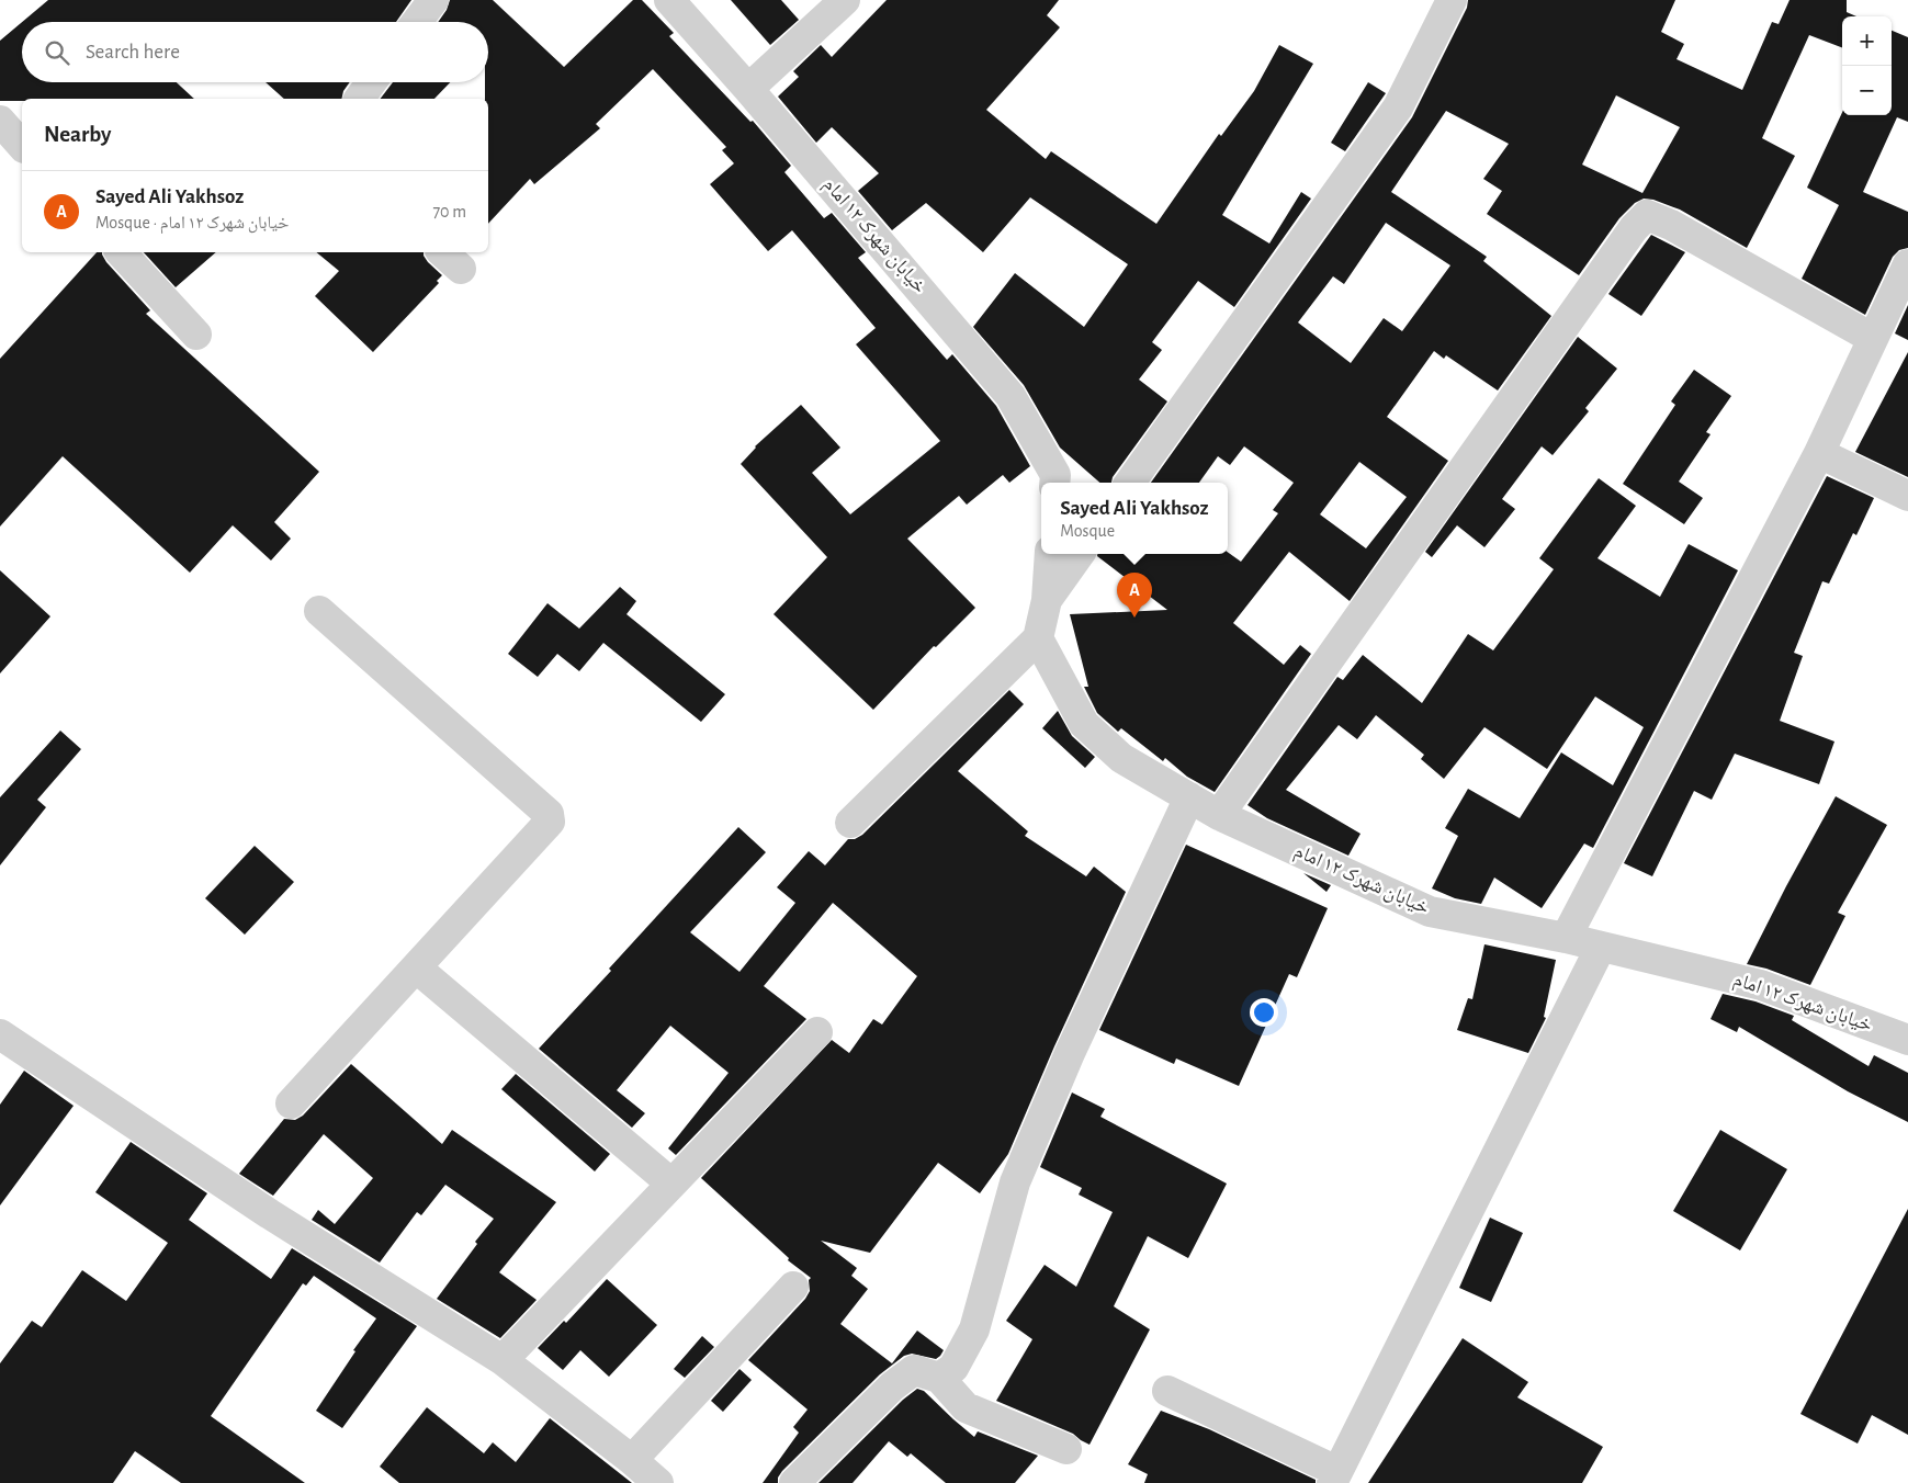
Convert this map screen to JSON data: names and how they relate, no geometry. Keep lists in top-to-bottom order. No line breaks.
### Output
{"streets":{"street":["خیابان شهرک ۱۲ امام"]},"page":{"map_buttons":["+","−"],"search":"Search here","heading":"Nearby","list":[{"mark":"A","name":"Sayed Ali Yakhsoz","note":"Mosque · خیابان شهرک ۱۲ امام","value":"70 m"}],"popup":["Sayed Ali Yakhsoz","Mosque"],"pins":"A"}}
